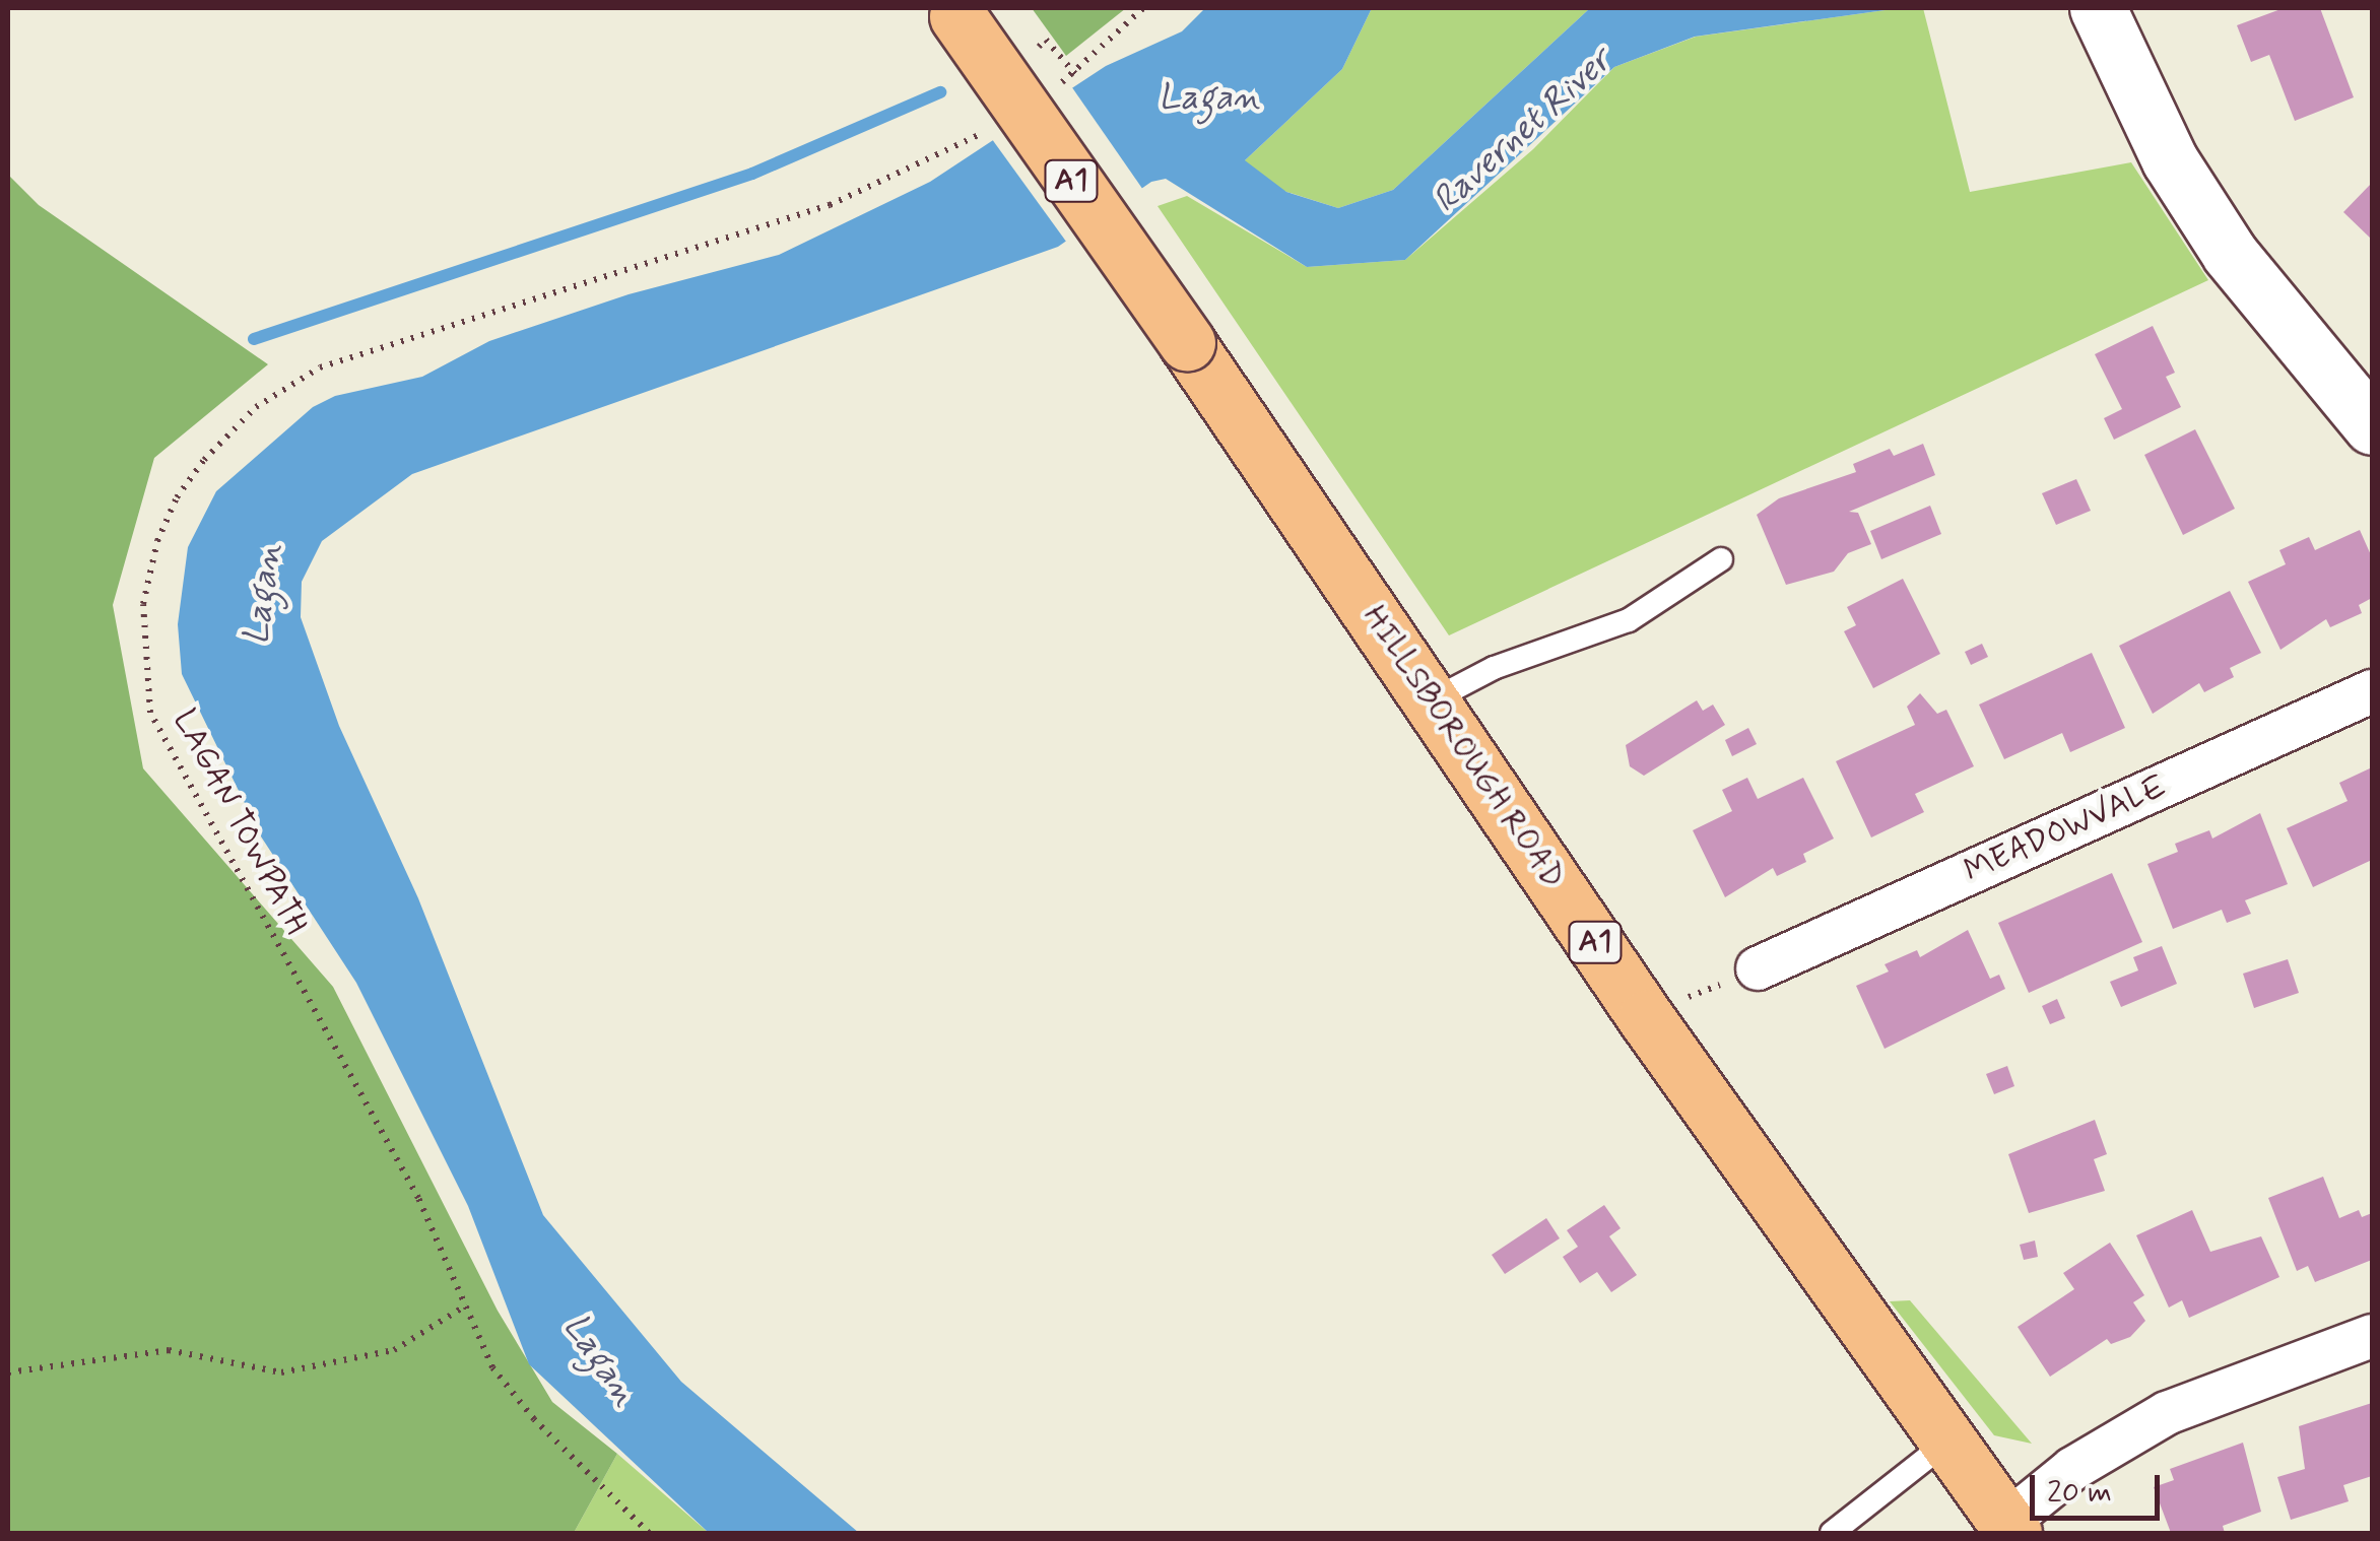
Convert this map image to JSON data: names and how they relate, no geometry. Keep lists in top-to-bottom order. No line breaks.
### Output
{"streets":{"highway":["A1","HILLSBOROUGH ROAD"],"street":["MEADOWVALE"],"path":["LAGAN TOWPATH"]},"water":["Lagan","Ravernet River"],"scale_bar":"20 m"}
